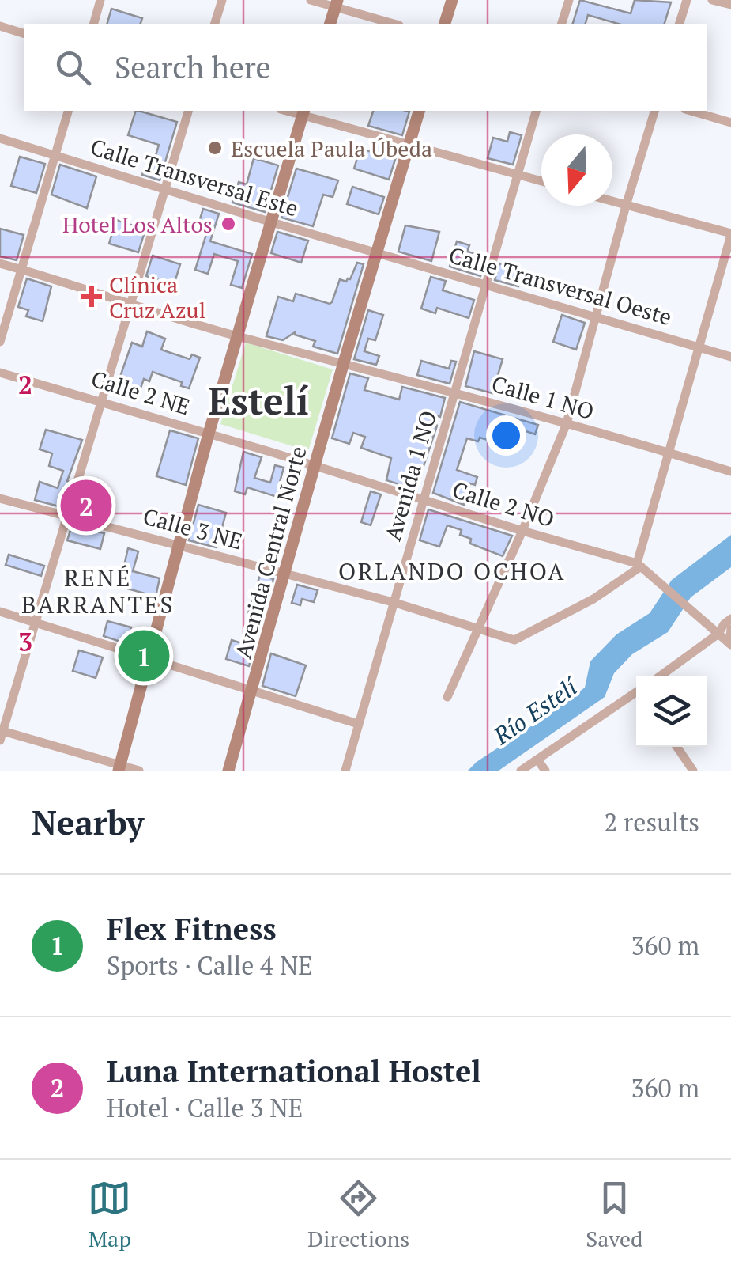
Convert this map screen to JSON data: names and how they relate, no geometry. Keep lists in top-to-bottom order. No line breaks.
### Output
{"streets":{"street":["Calle Transversal Este","Calle Transversal Oeste","Calle 2 NE","Calle 1 NO","Avenida 1 NO","Calle 2 NO","Calle 3 NE","Avenida Central Norte"]},"crossings":[["Calle Transversal Este","Calle Transversal Oeste"],["Calle Transversal Este","Avenida Central Norte"],["Calle Transversal Oeste","Avenida 1 NO"],["Calle Transversal Oeste","Avenida Central Norte"],["Calle 2 NE","Calle 2 NO"],["Calle 2 NE","Avenida Central Norte"],["Calle 1 NO","Avenida 1 NO"],["Calle 1 NO","Avenida Central Norte"],["Avenida 1 NO","Calle 2 NO"],["Avenida 1 NO","Calle 3 NE"],["Calle 2 NO","Calle 3 NE"],["Calle 2 NO","Avenida Central Norte"],["Calle 3 NE","Avenida Central Norte"]],"districts":["Estelí","ORLANDO OCHOA","RENÉ BARRANTES"],"water":["Río Estelí"],"places":{"other":["Escuela Paula Úbeda","Hotel Los Altos"],"health":["Clínica Cruz Azul"]},"north":"bottom","page":{"search":"Search here","pins":["2","1"],"heading":["Nearby","2 results"],"list":[{"mark":"1","name":"Flex Fitness","note":"Sports · Calle 4 NE","value":"360 m"},{"mark":"2","name":"Luna International Hostel","note":"Hotel · Calle 3 NE","value":"360 m"}],"nav":["Map","Directions","Saved"]},"grid":{"rows":["2","3"]}}
